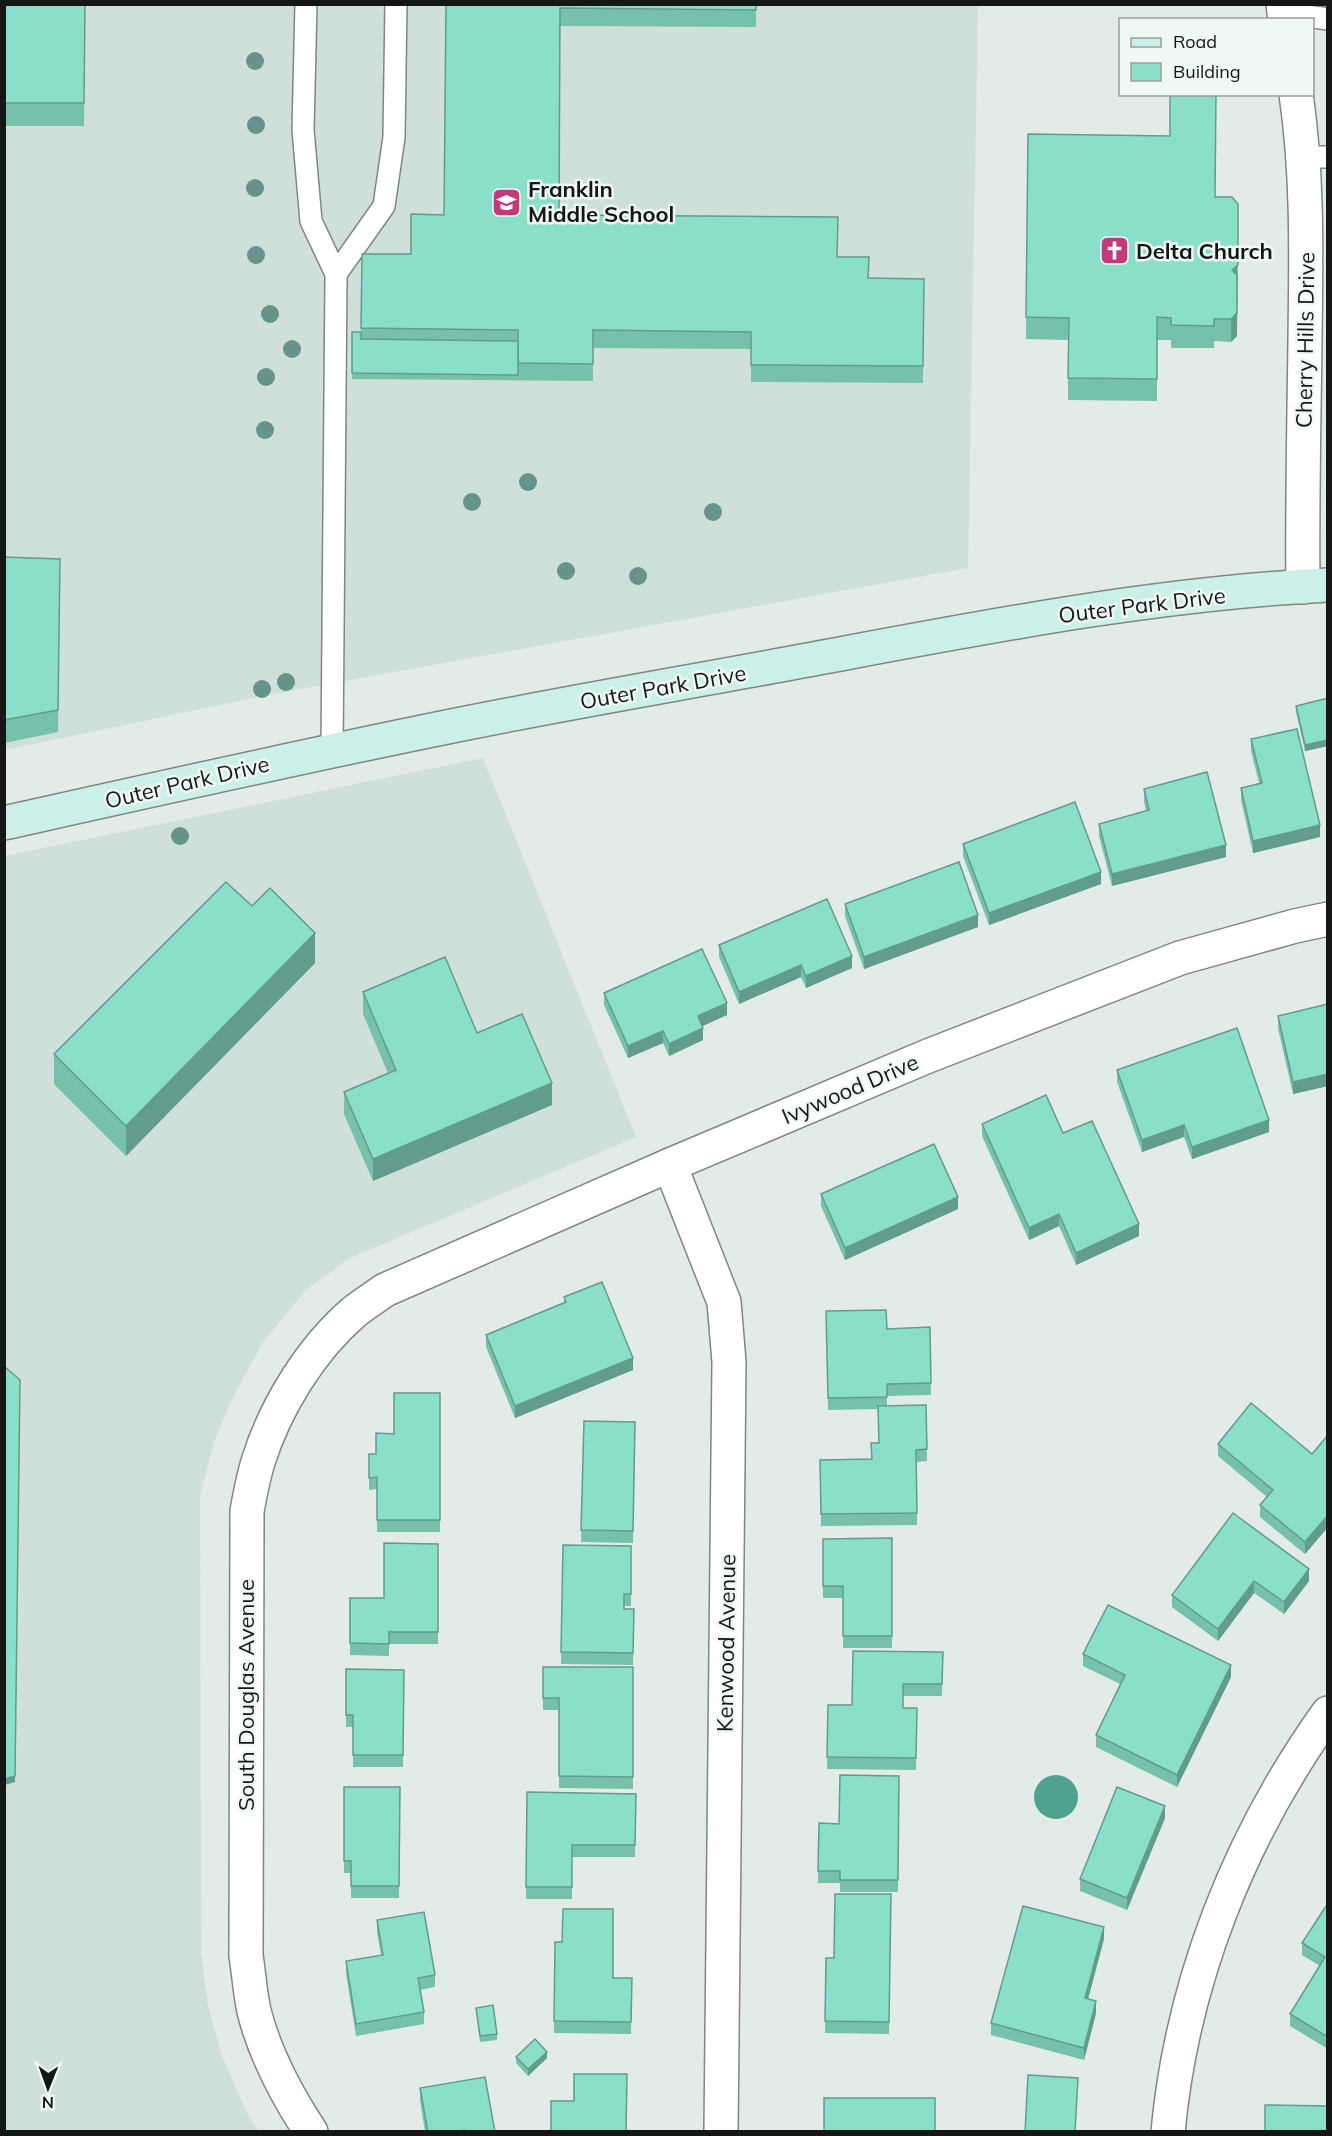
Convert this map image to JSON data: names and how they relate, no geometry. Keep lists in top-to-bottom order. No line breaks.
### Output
{"streets":{"street":["Cherry Hills Drive","Outer Park Drive","Ivywood Drive","Kenwood Avenue","South Douglas Avenue"]},"crossings":[["Cherry Hills Drive","Outer Park Drive"],["Ivywood Drive","Kenwood Avenue"],["Ivywood Drive","South Douglas Avenue"]],"places":{"school or university":["Franklin Middle School"],"church":["Delta Church"]},"legend":["Road","Building"],"north":"bottom"}
